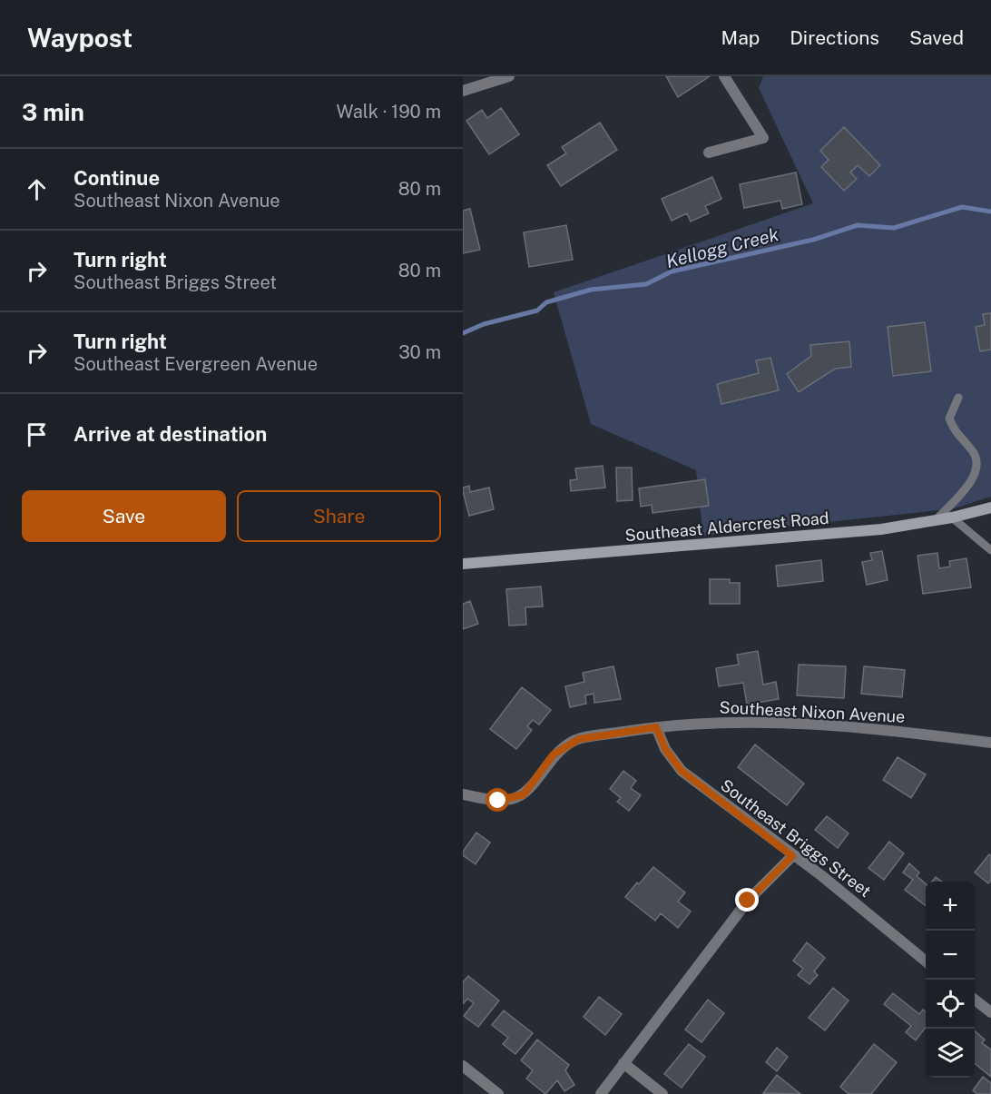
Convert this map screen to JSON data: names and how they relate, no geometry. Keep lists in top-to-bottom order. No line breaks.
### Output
{"streets":{"street":["Southeast Aldercrest Road","Southeast Nixon Avenue","Southeast Briggs Street"]},"crossings":[["Southeast Nixon Avenue","Southeast Briggs Street"]],"water":["Kellogg Creek"],"page":{"header":"Waypost","nav":["Map","Directions","Saved"],"heading":["3 min","Walk · 190 m"],"list":[["Continue","Southeast Nixon Avenue","80 m"],["Turn right","Southeast Briggs Street","80 m"],["Turn right","Southeast Evergreen Avenue","30 m"],"Arrive at destination"],"buttons":["Save","Share"],"map_buttons":["+","−"]}}
